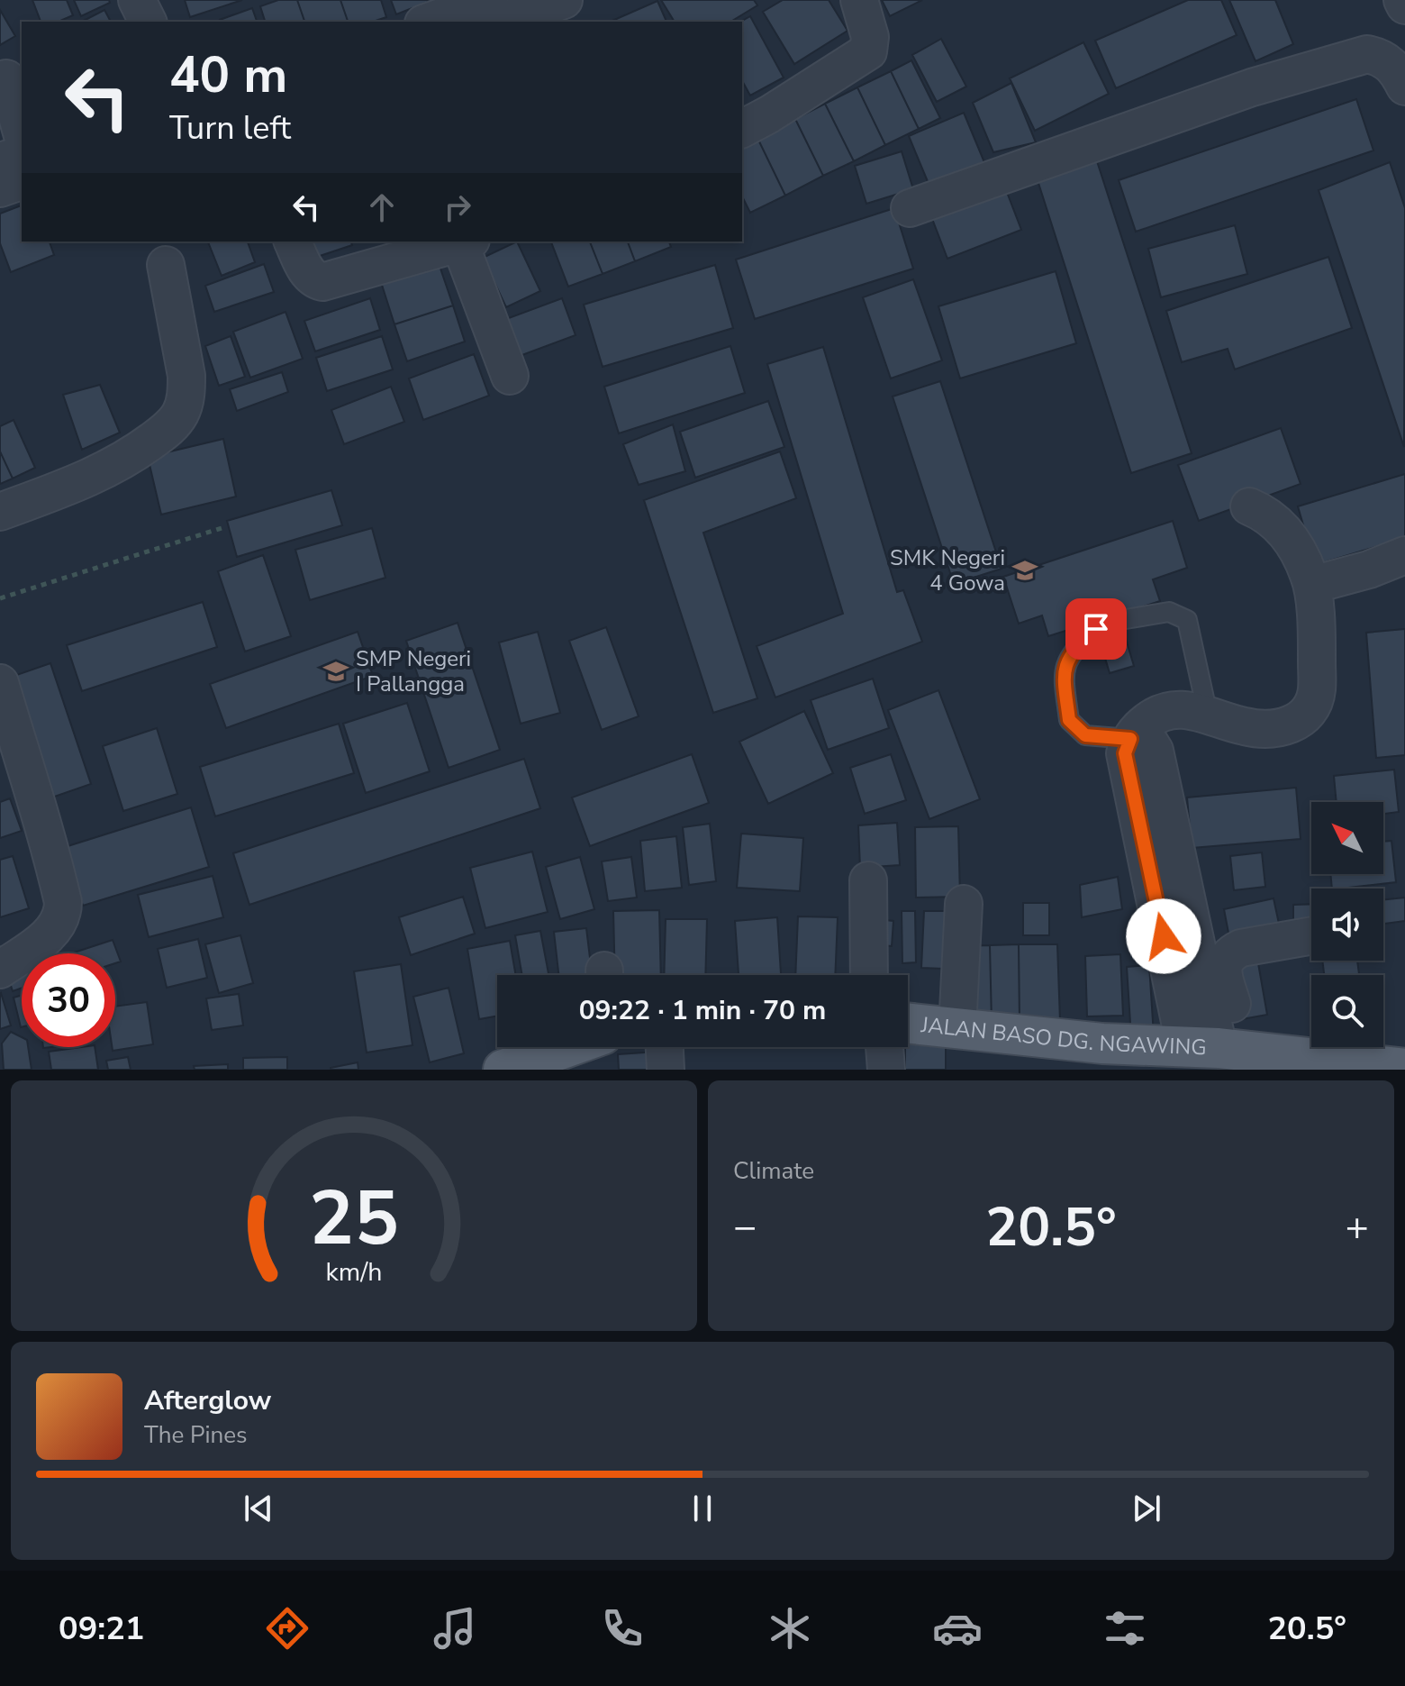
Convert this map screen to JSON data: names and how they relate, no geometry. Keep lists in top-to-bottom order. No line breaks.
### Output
{"streets":{"main road":["JALAN BASO DG. NGAWING"]},"places":{"school or university":["SMK Negeri 4 Gowa","SMP Negeri I Pallangga"]},"north":"top left","page":{"turn":["40 m","Turn left"],"limit":"30","trip":"09:22 · 1 min · 70 m","tile":"Climate","heat":["−","20.5°","+"],"song":["Afterglow","The Pines"],"tabs":["09:21","20.5°"],"gauge":["25","km/h"]}}
